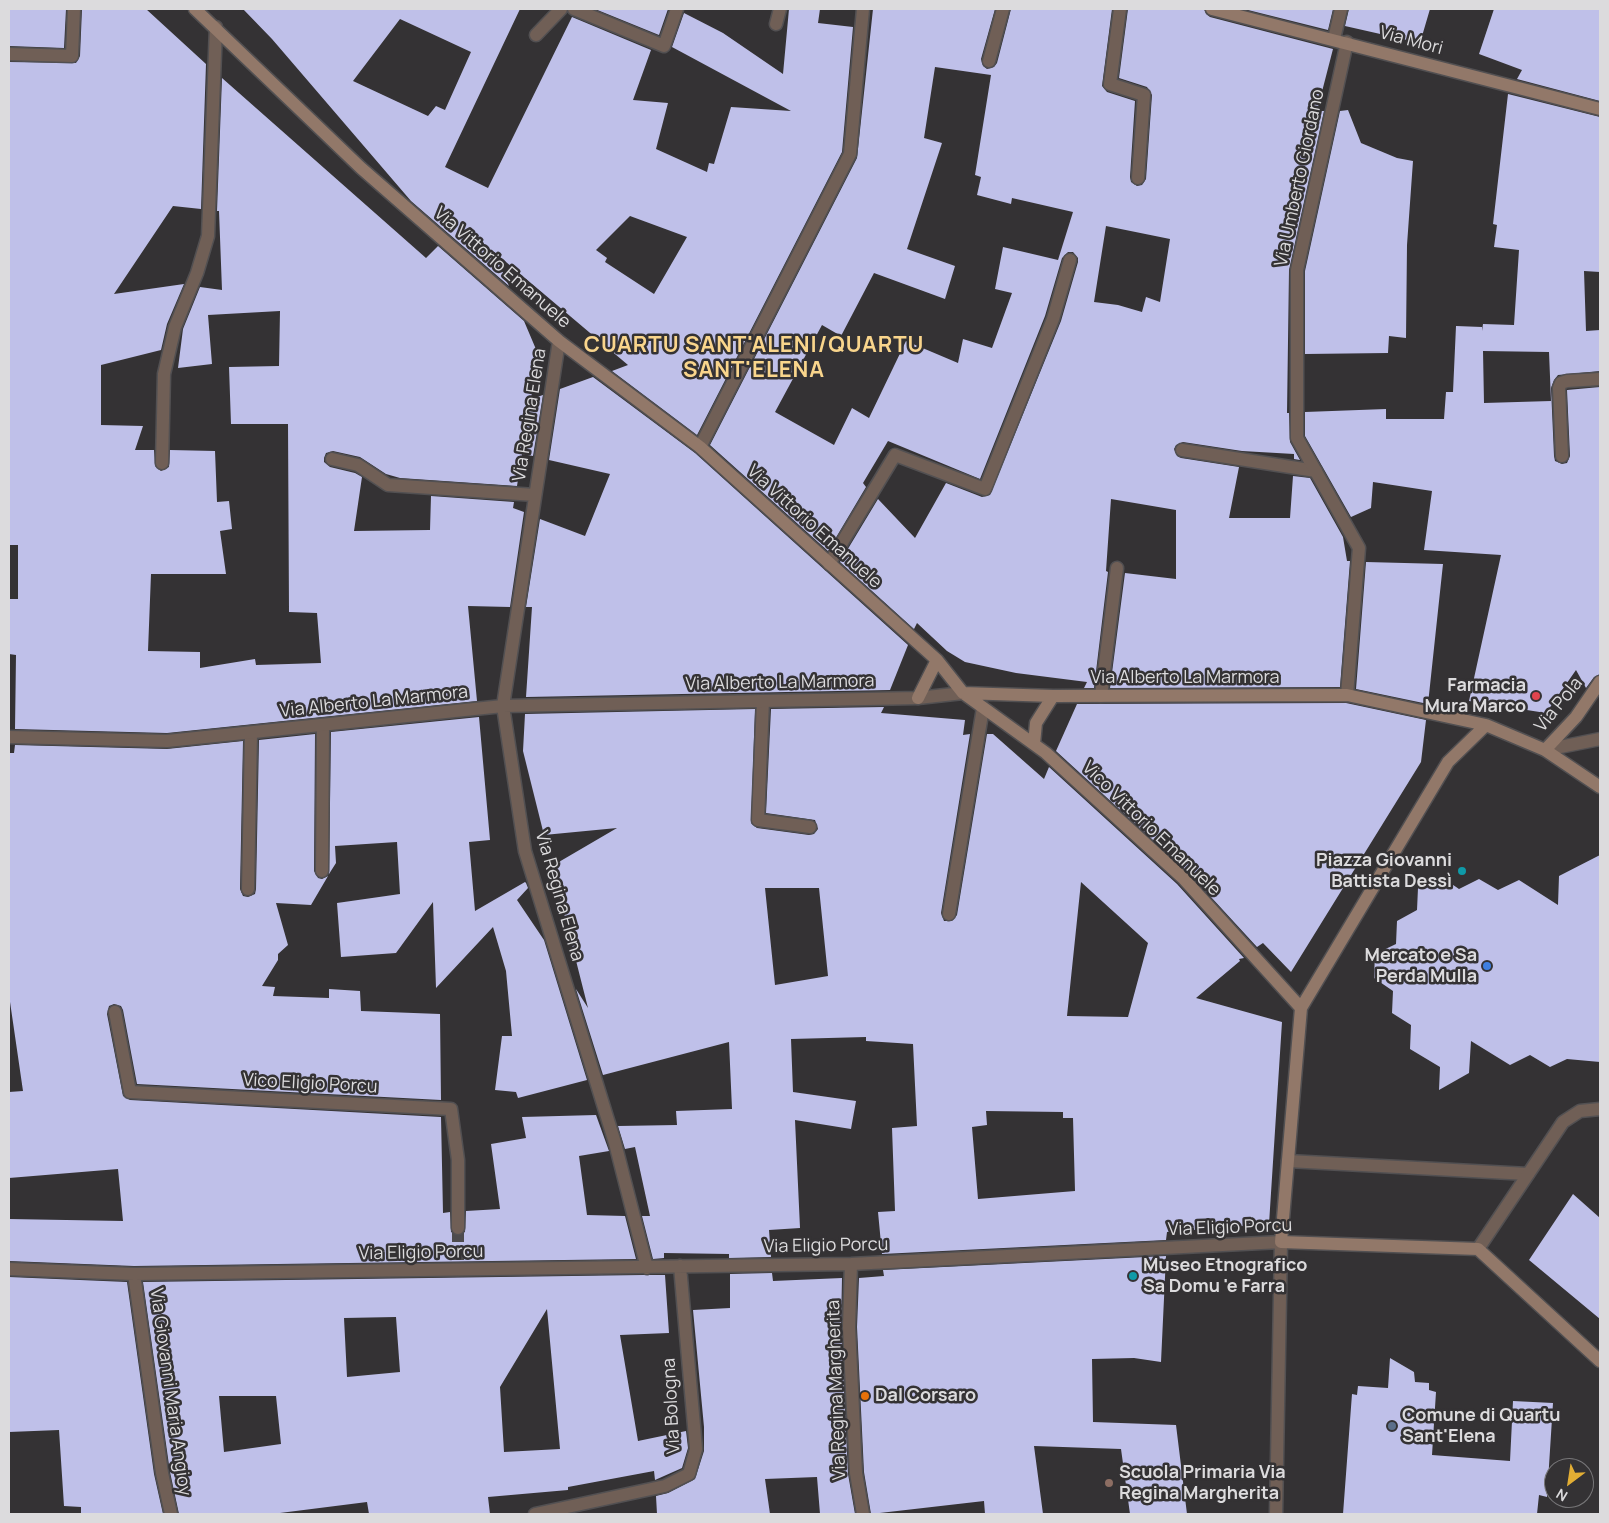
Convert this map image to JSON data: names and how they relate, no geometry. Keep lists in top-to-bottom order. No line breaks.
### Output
{"streets":{"street":["Via Mori","Via Umberto Giordano","Via Vittorio Emanuele","Via Regina Elena","Via Alberto La Marmora","Via Pola","Vico Vittorio Emanuele","Vico Eligio Porcu","Via Eligio Porcu","Via Regina Margherita","Via Giovanni Maria Angioy","Via Bologna"]},"crossings":[["Via Mori","Via Umberto Giordano"],["Via Umberto Giordano","Via Alberto La Marmora"],["Via Vittorio Emanuele","Via Regina Elena"],["Via Vittorio Emanuele","Via Alberto La Marmora"],["Via Vittorio Emanuele","Vico Vittorio Emanuele"],["Via Regina Elena","Via Alberto La Marmora"],["Via Regina Elena","Via Eligio Porcu"],["Via Alberto La Marmora","Via Pola"],["Via Alberto La Marmora","Vico Vittorio Emanuele"],["Via Eligio Porcu","Via Regina Margherita"],["Via Eligio Porcu","Via Giovanni Maria Angioy"],["Via Eligio Porcu","Via Bologna"]],"districts":["CUARTU SANT'ALENI/QUARTU SANT'ELENA"],"places":["Farmacia Mura Marco","Piazza Giovanni Battista Dessì","Mercato e Sa Perda Mulla","Museo Etnografico Sa Domu 'e Farra","Dal Corsaro","Comune di Quartu Sant'Elena","Scuola Primaria Via Regina Margherita"],"north":"bottom left"}
